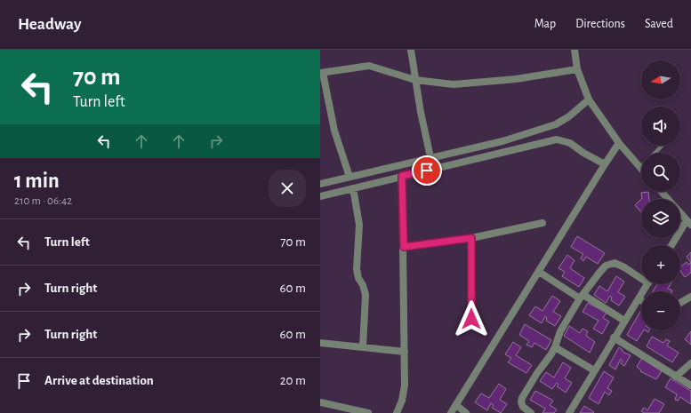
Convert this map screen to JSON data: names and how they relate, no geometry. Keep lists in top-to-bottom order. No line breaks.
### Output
{"north":"left","page":{"header":"Headway","nav":["Map","Directions","Saved"],"turn":["70 m","Turn left"],"map_buttons":["+","−"],"heading":["1 min","210 m · 06:42"],"list":[{"name":"Turn left","value":"70 m"},{"name":"Turn right","value":"60 m"},{"name":"Turn right","value":"60 m"},{"name":"Arrive at destination","value":"20 m"}]}}
